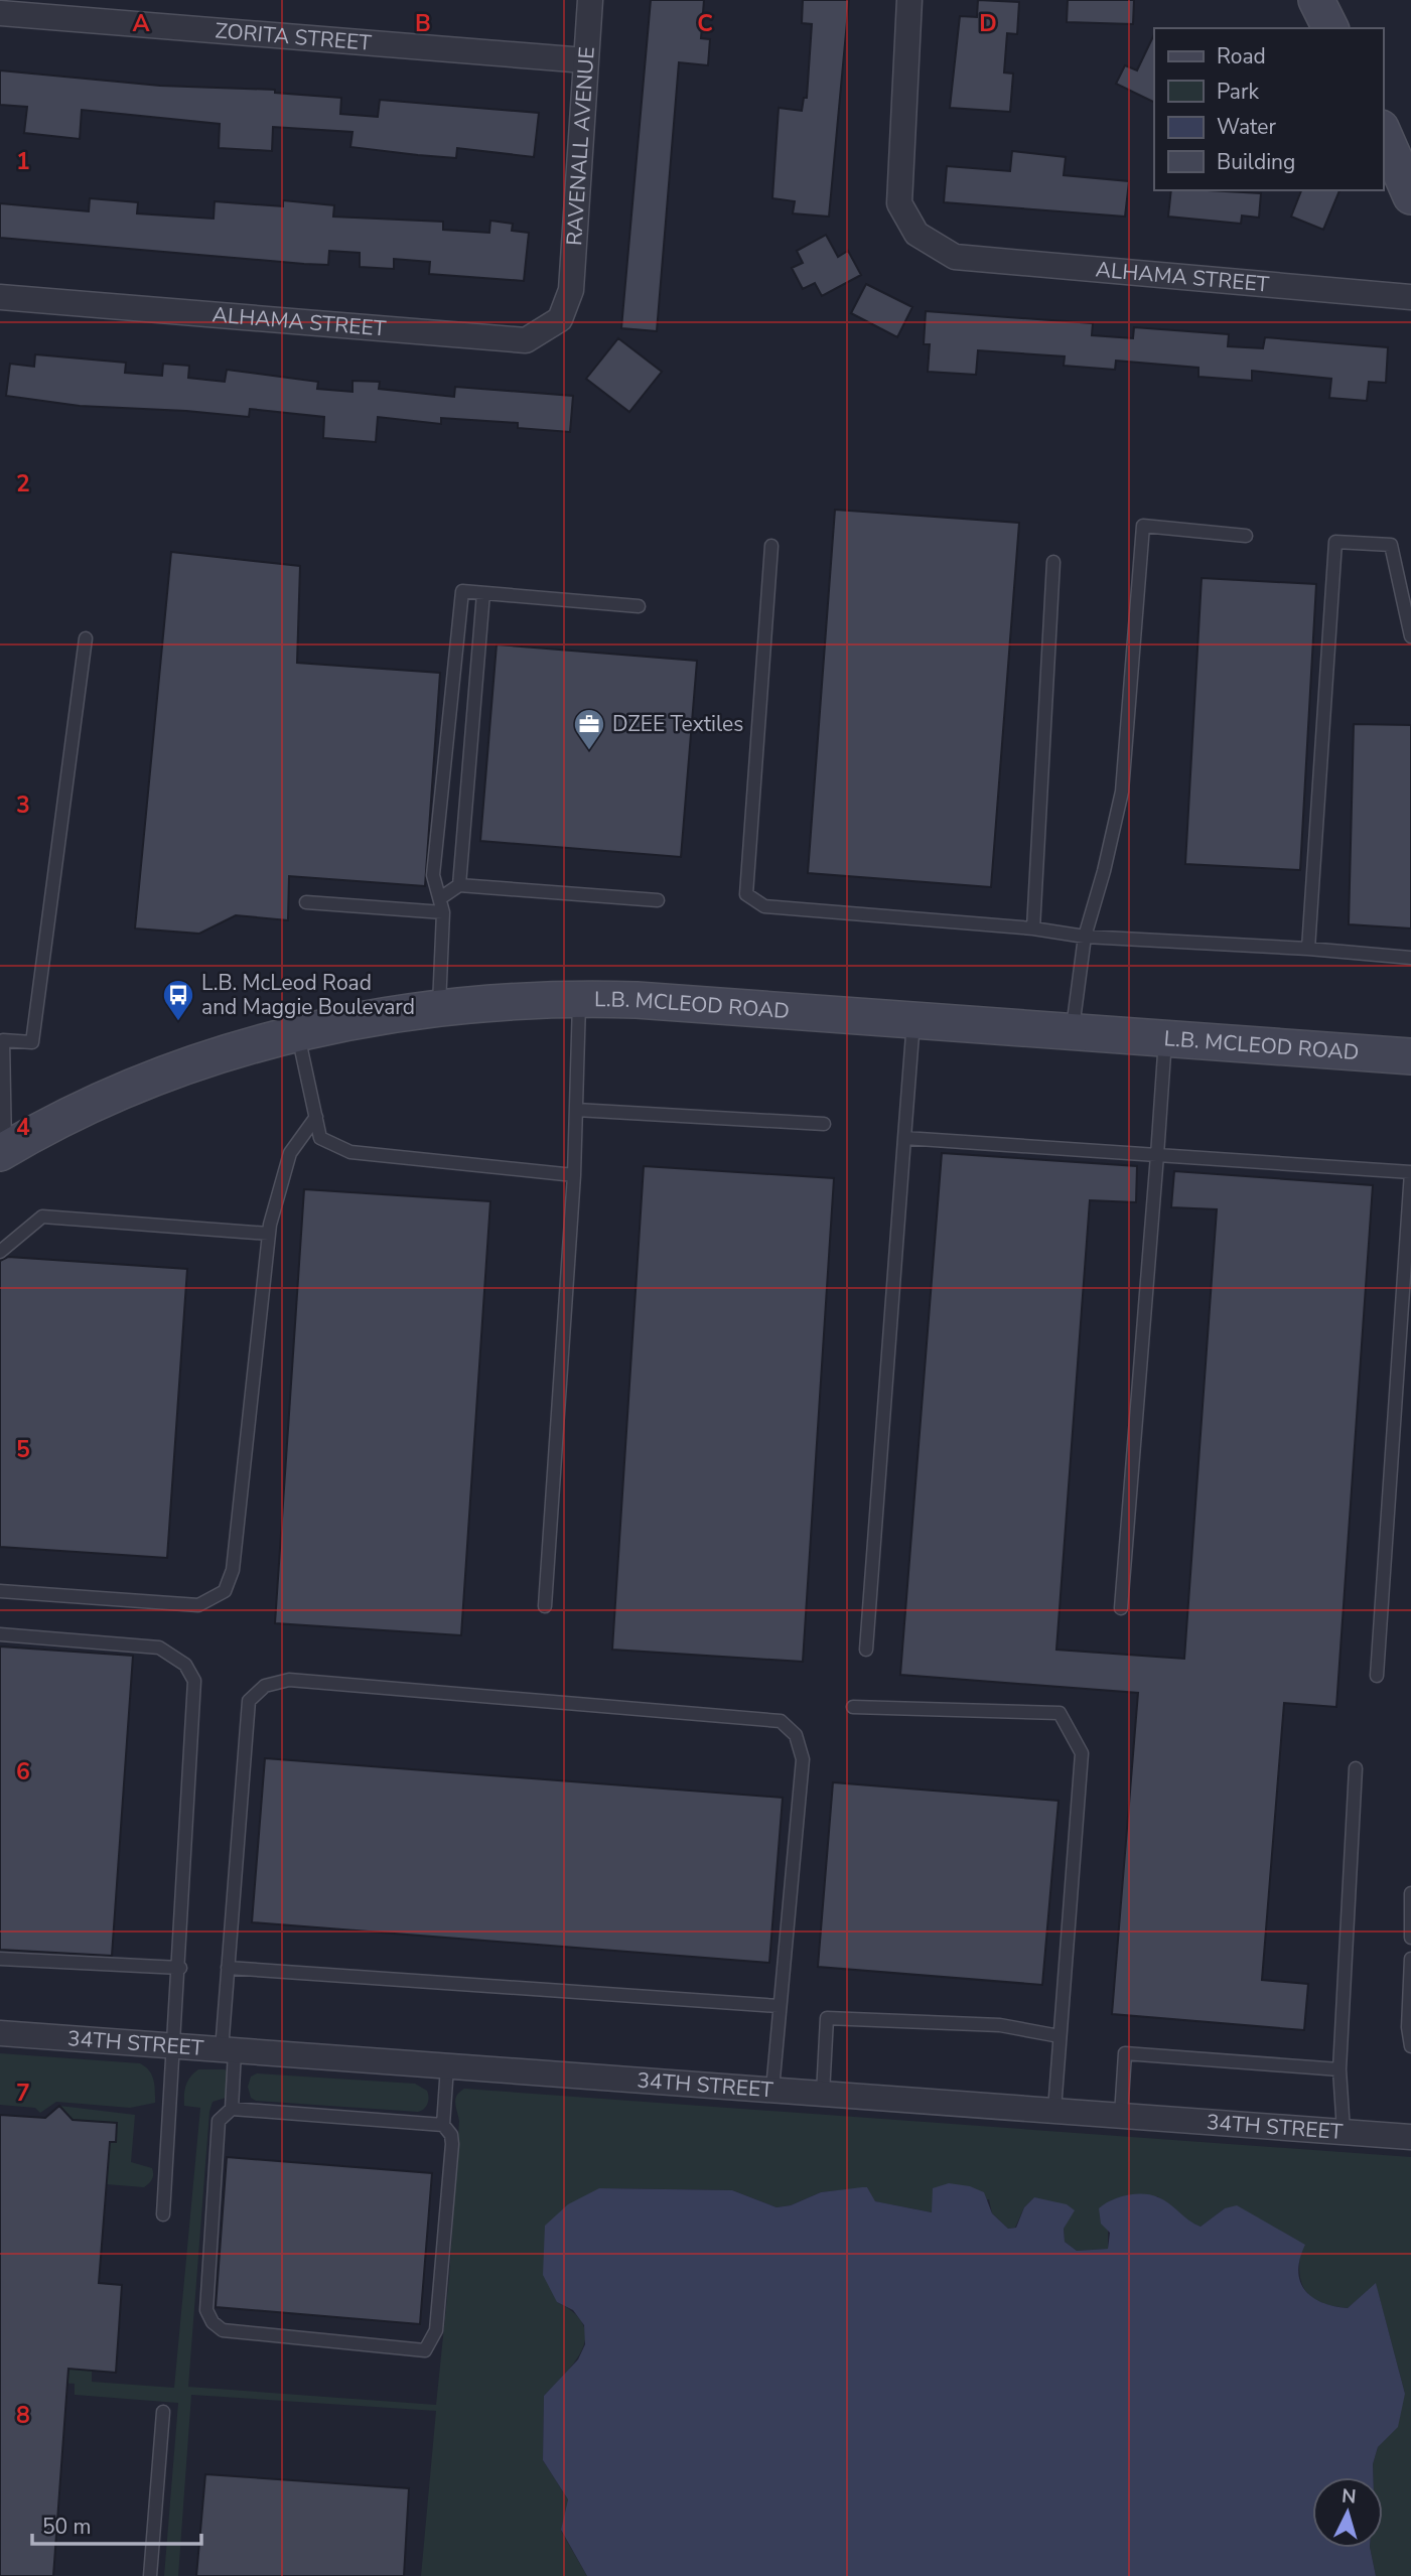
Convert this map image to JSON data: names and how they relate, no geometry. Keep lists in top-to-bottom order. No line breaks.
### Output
{"streets":{"street":["ZORITA STREET","RAVENALL AVENUE","ALHAMA STREET","L.B. MCLEOD ROAD","34TH STREET"]},"crossings":[["ZORITA STREET","RAVENALL AVENUE"],["RAVENALL AVENUE","ALHAMA STREET"]],"places":{"office":["DZEE Textiles"],"bus stop":["L.B. McLeod Road and Maggie Boulevard"]},"legend":["Road","Park","Water","Building"],"scale_bar":"50 m","north":"top","grid":{"columns":["A","B","C","D"],"rows":["1","2","3","4","5","6","7","8"]}}
